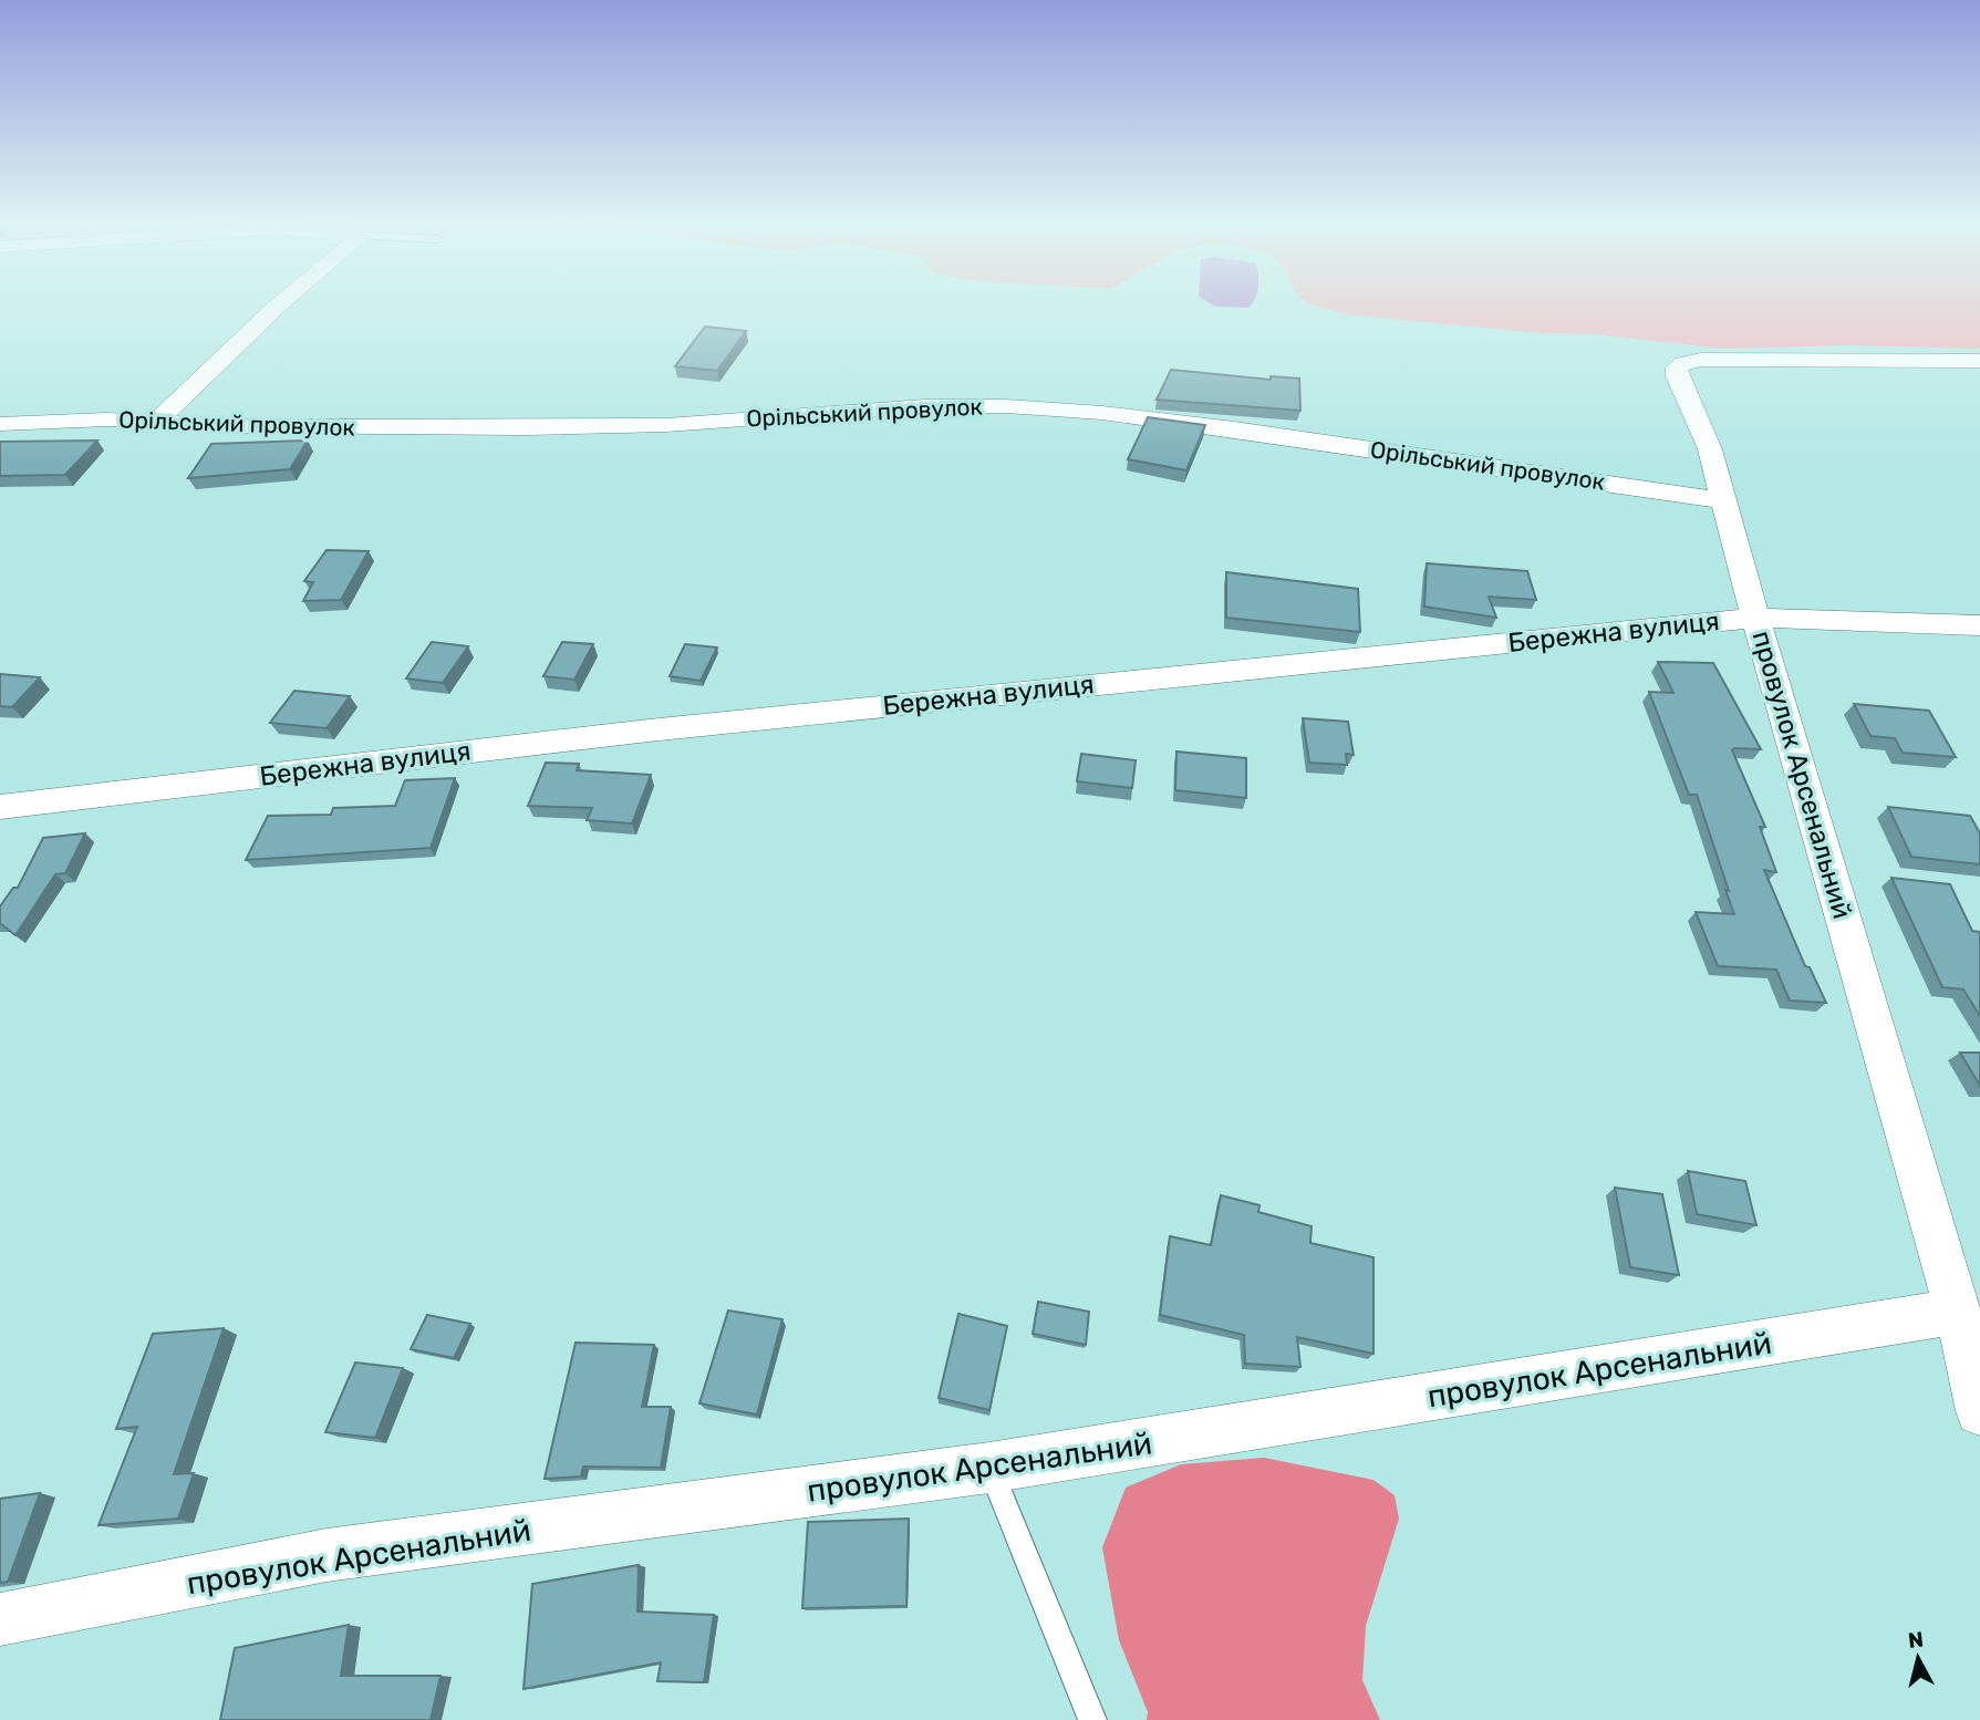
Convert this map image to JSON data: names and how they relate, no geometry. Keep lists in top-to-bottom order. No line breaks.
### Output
{"streets":{"street":["Орільський провулок","Бережна вулиця","провулок Арсенальний"]},"crossings":[["Орільський провулок","провулок Арсенальний"],["Бережна вулиця","провулок Арсенальний"]],"north":"top"}
